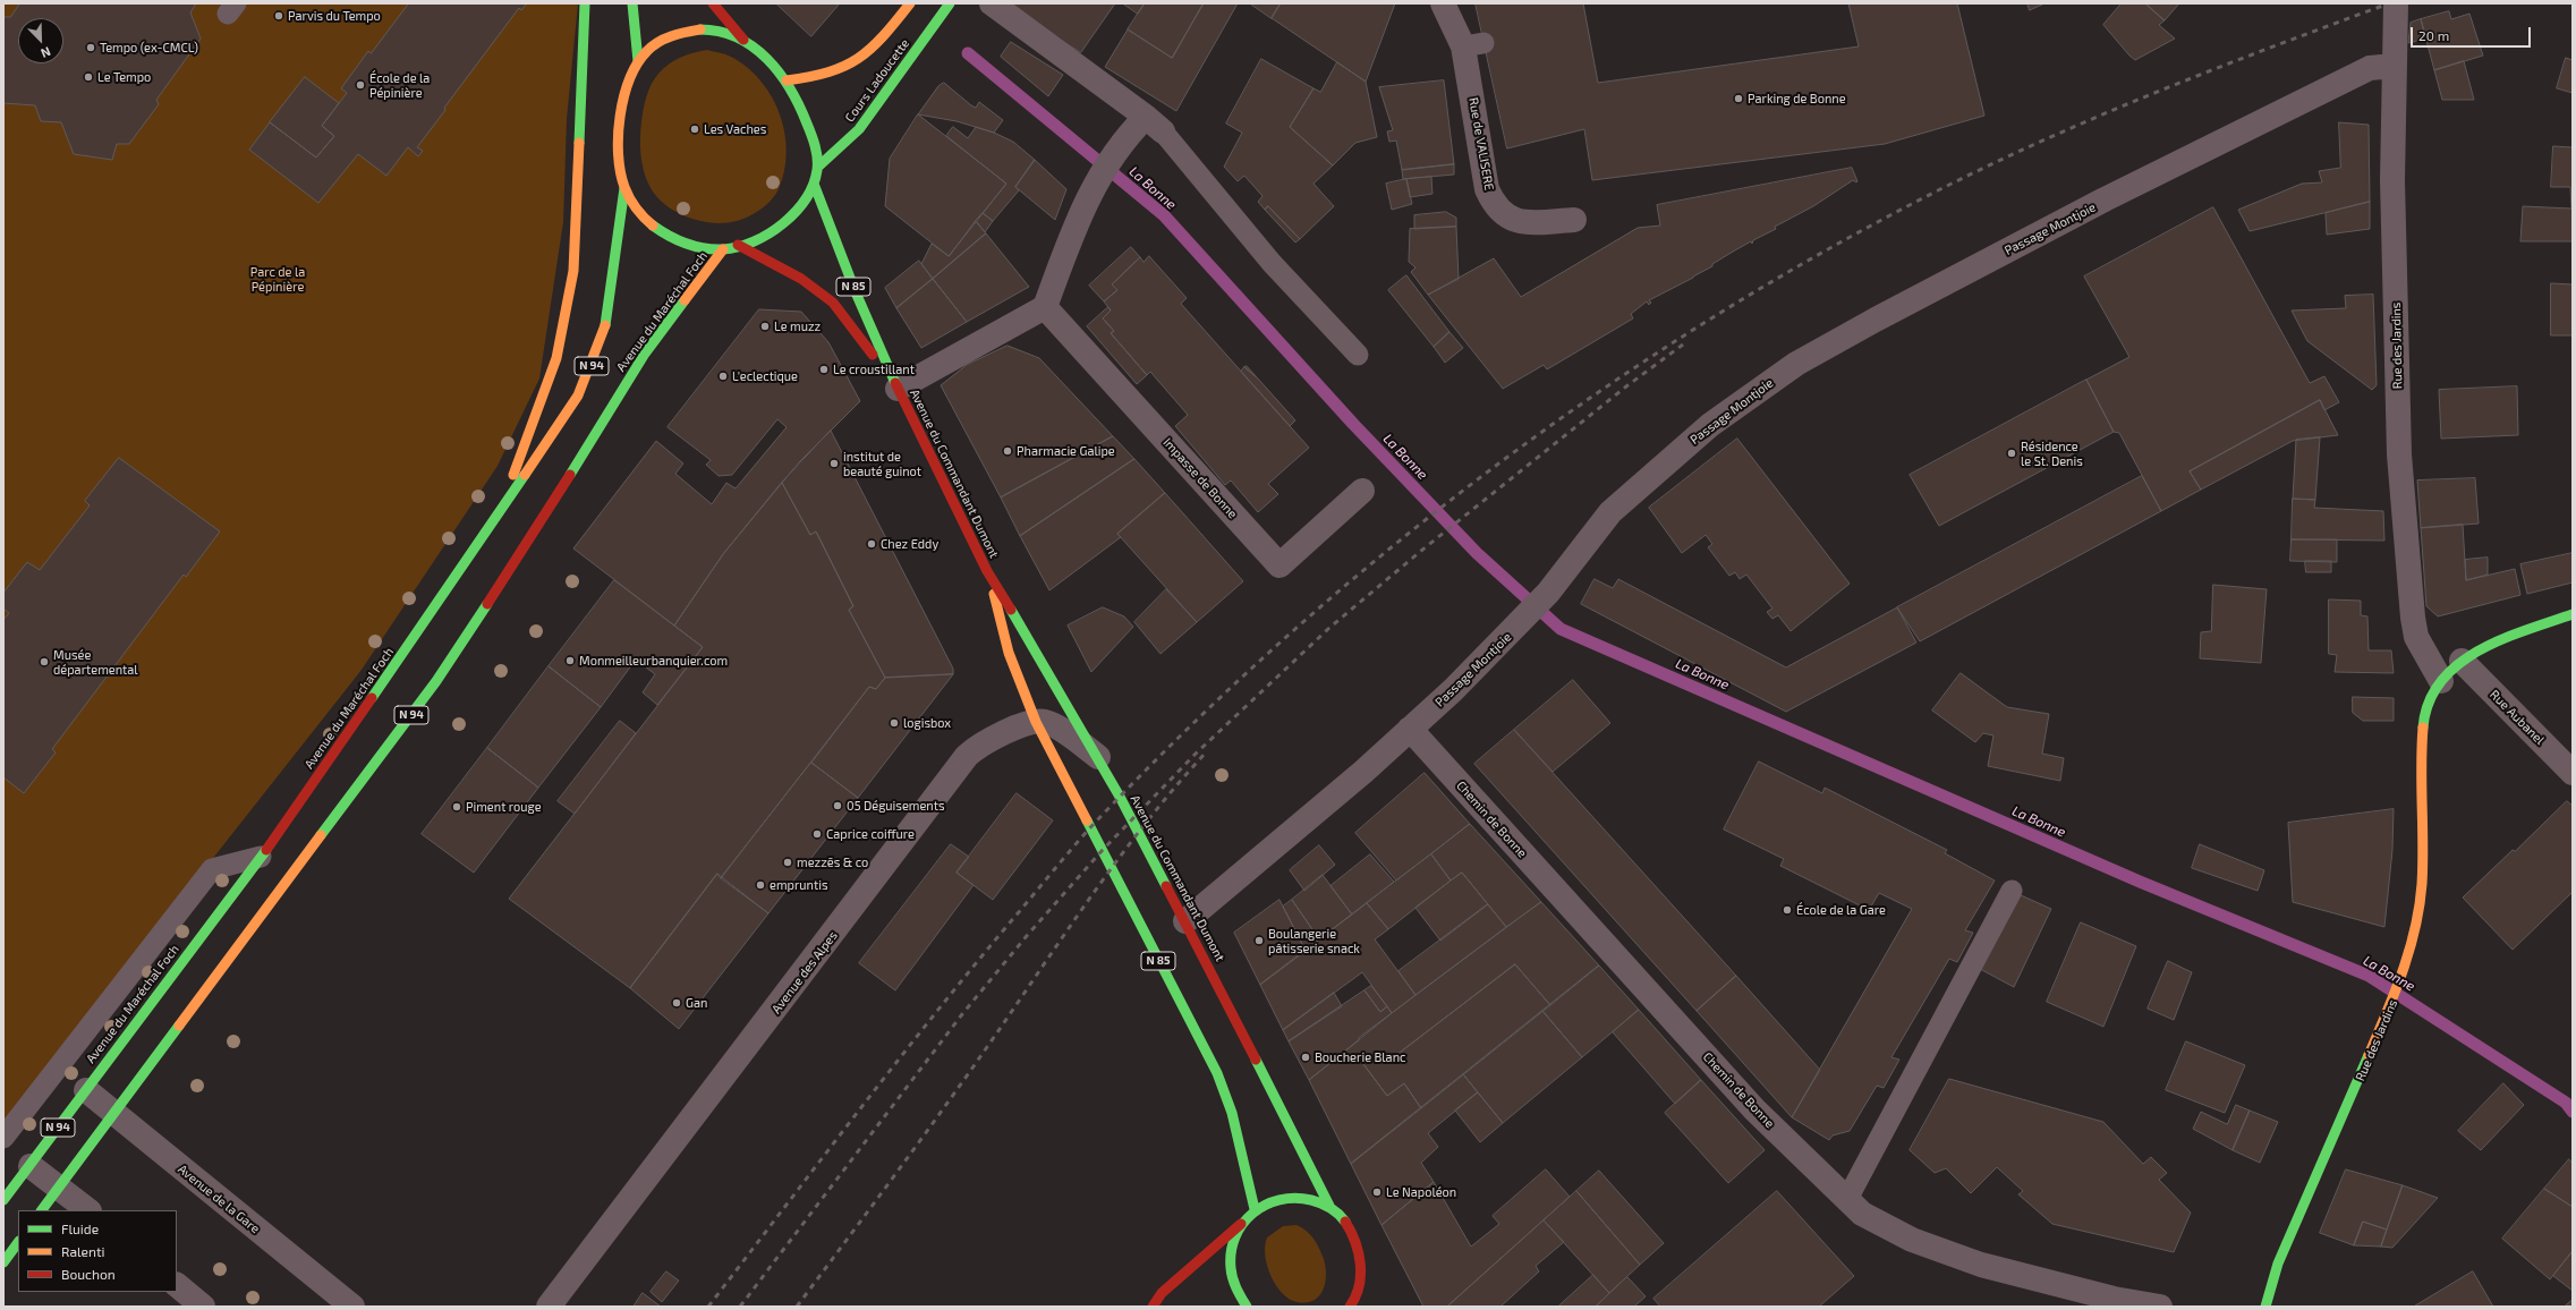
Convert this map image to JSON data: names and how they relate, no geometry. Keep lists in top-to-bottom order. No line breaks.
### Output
{"streets":{"main road":["Cours Ladoucette","N 85","Avenue du Maréchal Foch","Rue des Jardins","N 94","Avenue du Commandant Dumont"],"street":["Rue de VALISERE","Passage Montjoie","Impasse de Bonne","Rue Aubanel","Chemin de Bonne","Avenue des Alpes","Avenue de la Gare"]},"crossings":[["Passage Montjoie","Rue des Jardins"],["Passage Montjoie","Avenue du Commandant Dumont"],["Passage Montjoie","Chemin de Bonne"],["Avenue du Maréchal Foch","Avenue de la Gare"],["Rue des Jardins","Rue Aubanel"],["Avenue du Commandant Dumont","Avenue des Alpes"]],"water":["La Bonne"],"parks":["Parc de la Pépinière"],"places":["Parvis du Tempo","Tempo (ex-CMCL)","Le Tempo","École de la Pépinière","Parking de Bonne","Les Vaches","Le muzz","Le croustillant","L'eclectique","Pharmacie Galipe","Résidence le St. Denis","institut de beauté guinot","Chez Eddy","Monmeilleurbanquier.com","Musée départemental","logisbox","05 Déguisements","Piment rouge","Caprice coiffure","mezzēs & co","empruntis","École de la Gare","Boulangerie pâtisserie snack","Gan","Boucherie Blanc","Le Napoléon"],"legend":["Fluide","Ralenti","Bouchon"],"scale_bar":"20 m","north":"bottom right"}
